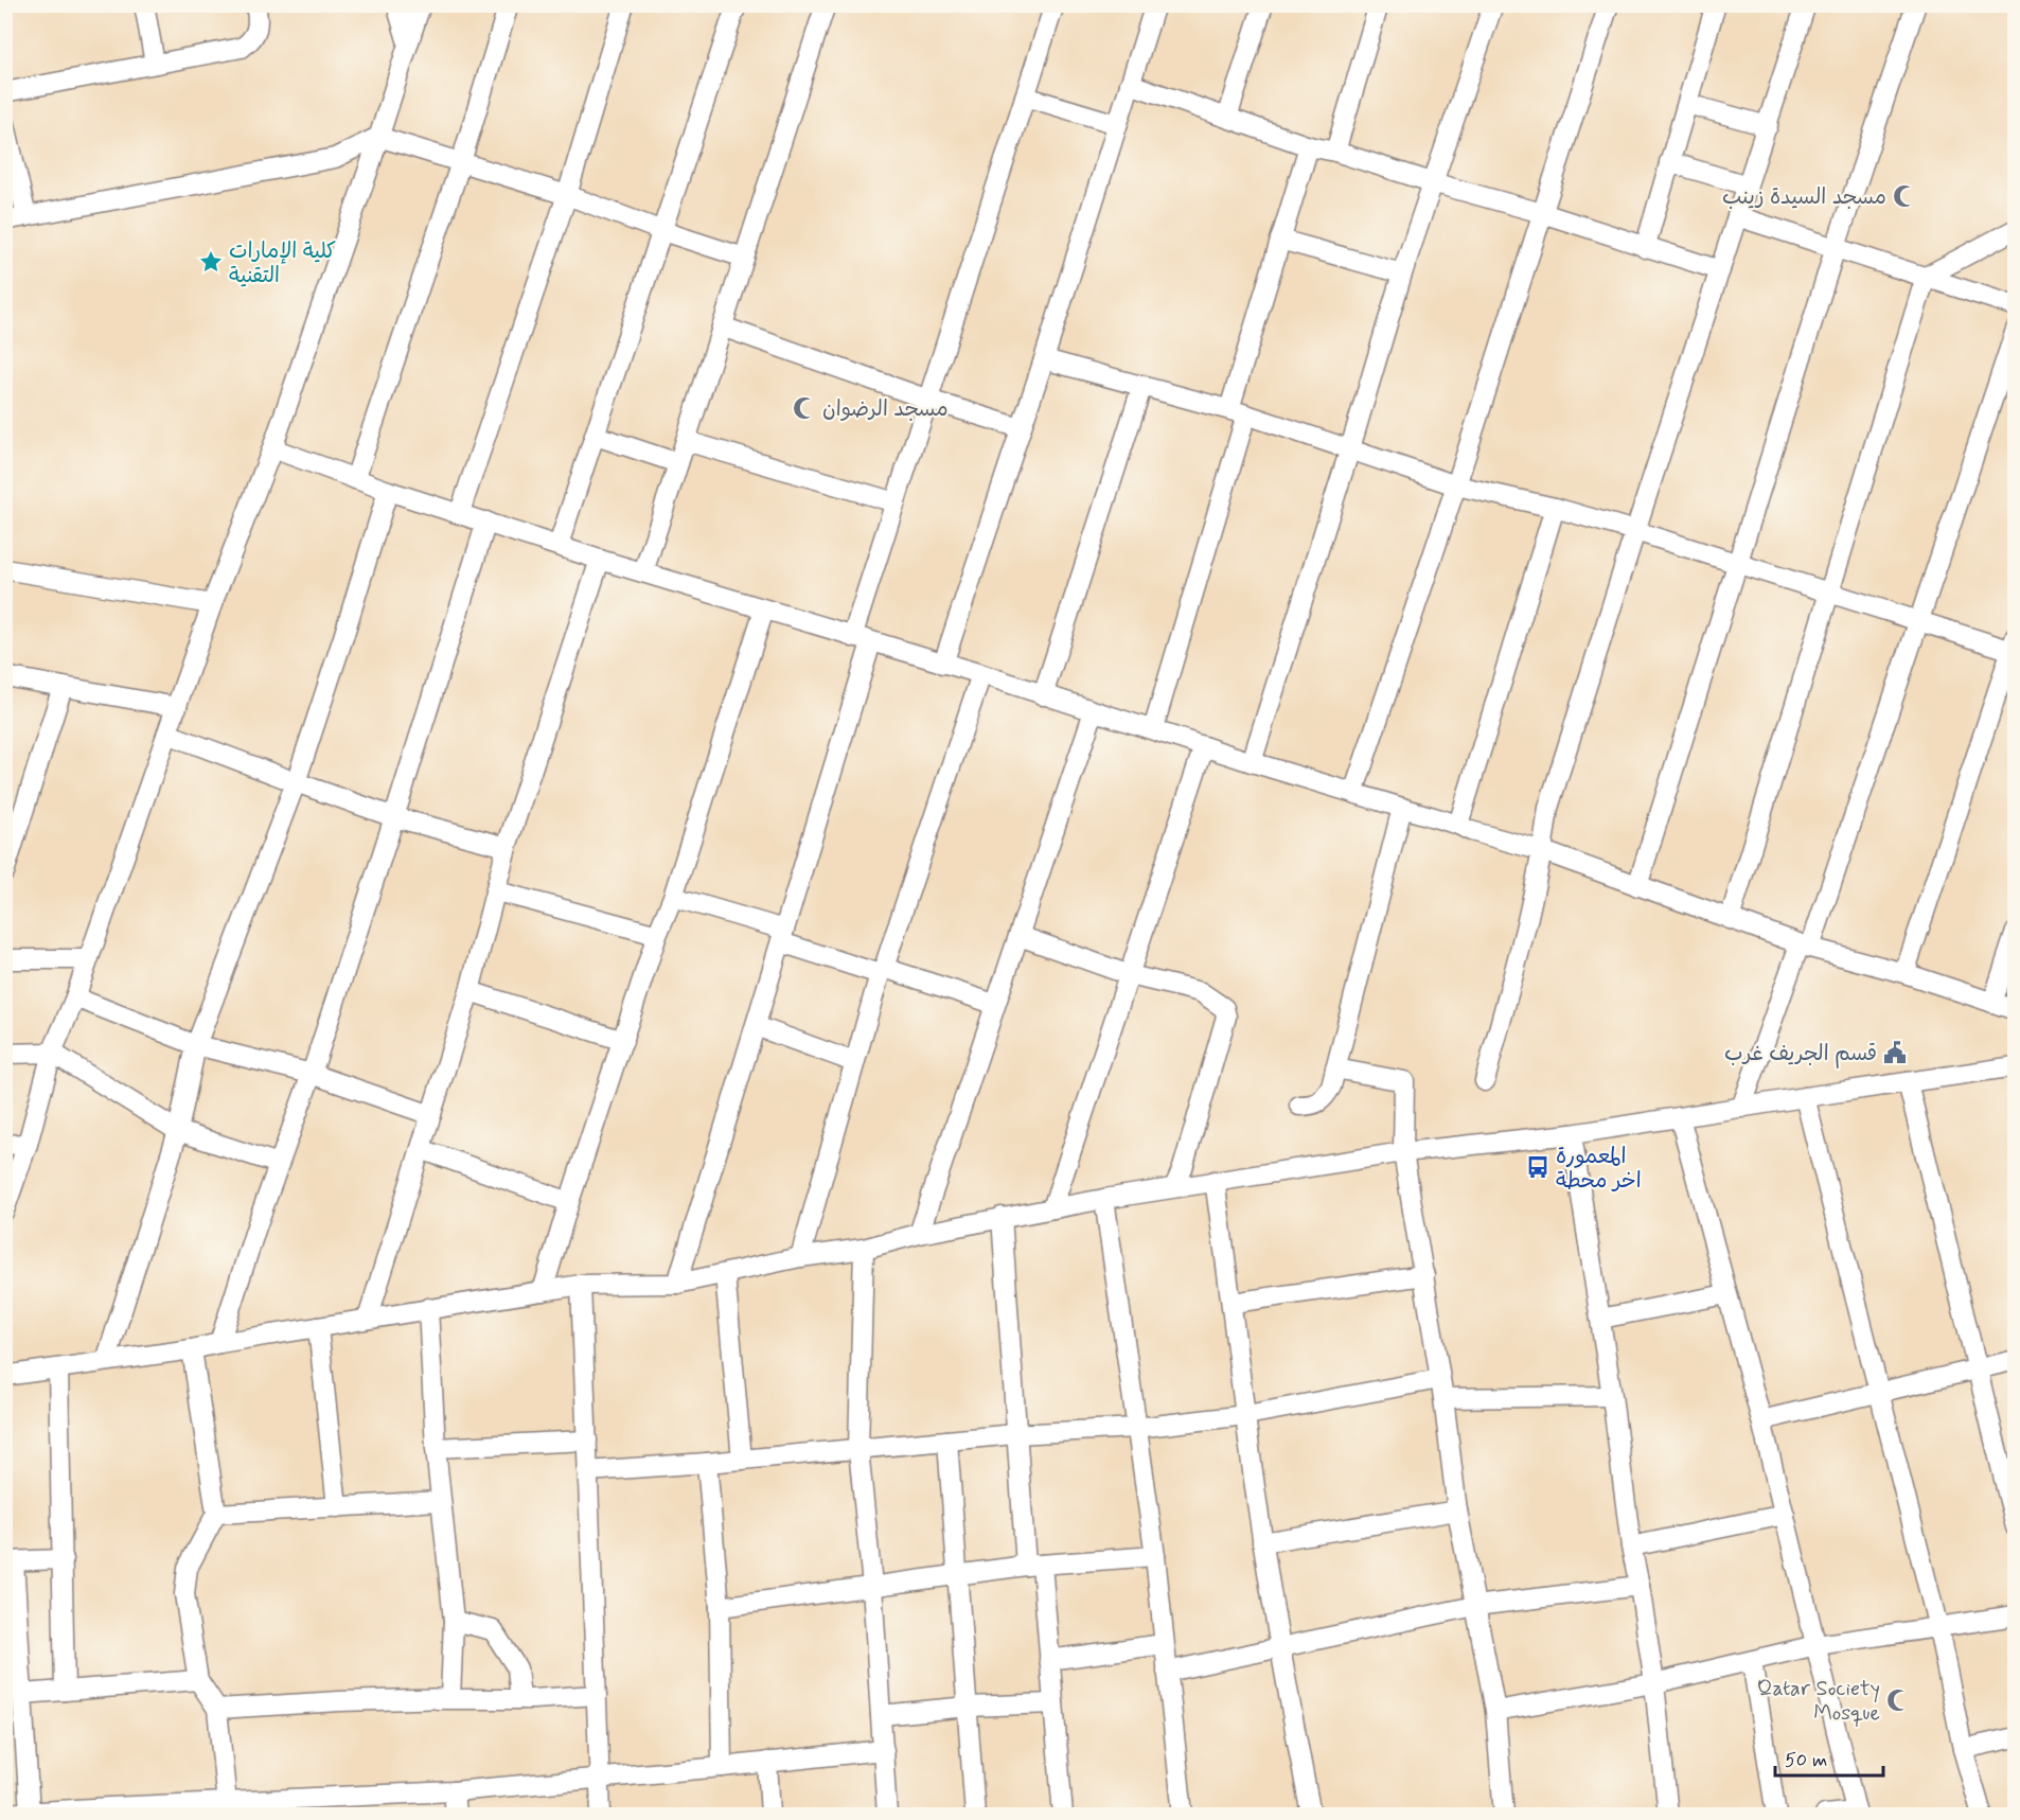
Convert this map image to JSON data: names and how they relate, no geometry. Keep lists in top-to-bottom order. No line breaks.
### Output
{"places":{"mosque":["مسجد السيدة زينب","مسجد الرضوان","Qatar Society Mosque"],"place":["كلية الإمارات التقنية"],"public building":["قسم الجريف غرب"],"bus stop":["المعمورة اخر محطة"]},"scale_bar":"50 m"}
